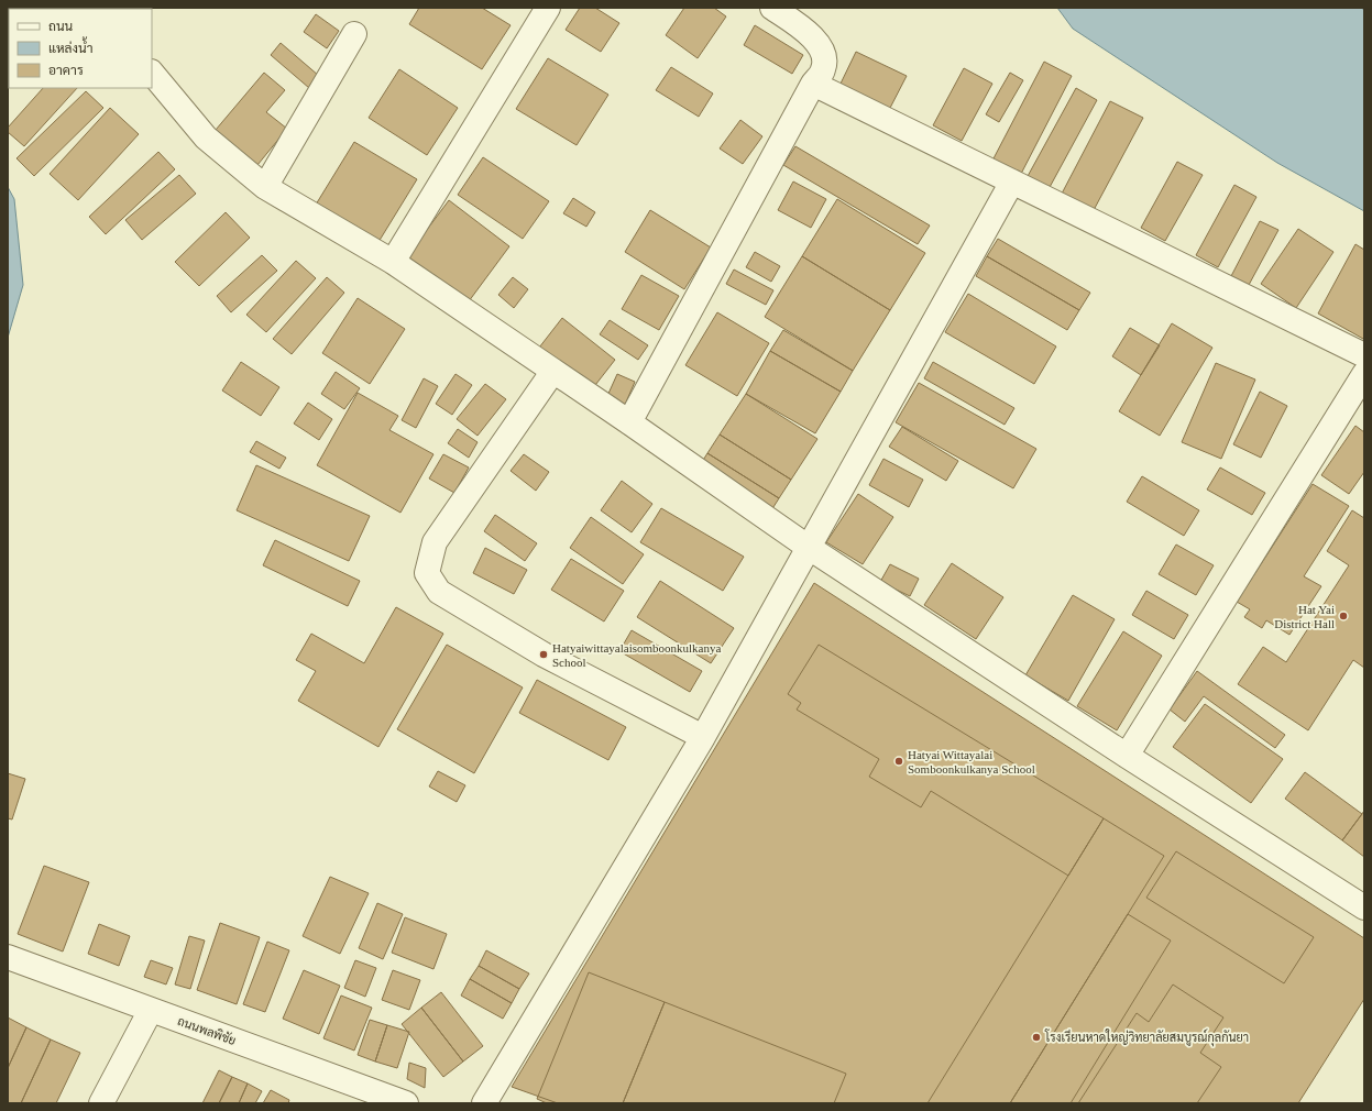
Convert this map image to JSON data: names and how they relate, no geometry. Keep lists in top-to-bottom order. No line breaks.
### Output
{"streets":{"street":["ถนนพลพิชัย"]},"places":["Hat Yai District Hall","Hatyaiwittayalaisomboonkulkanya School","Hatyai Wittayalai Somboonkulkanya School","โรงเรียนหาดใหญ่วิทยาลัยสมบูรณ์กุลกันยา"],"legend":["ถนน","แหล่งน้ำ","อาคาร"]}
